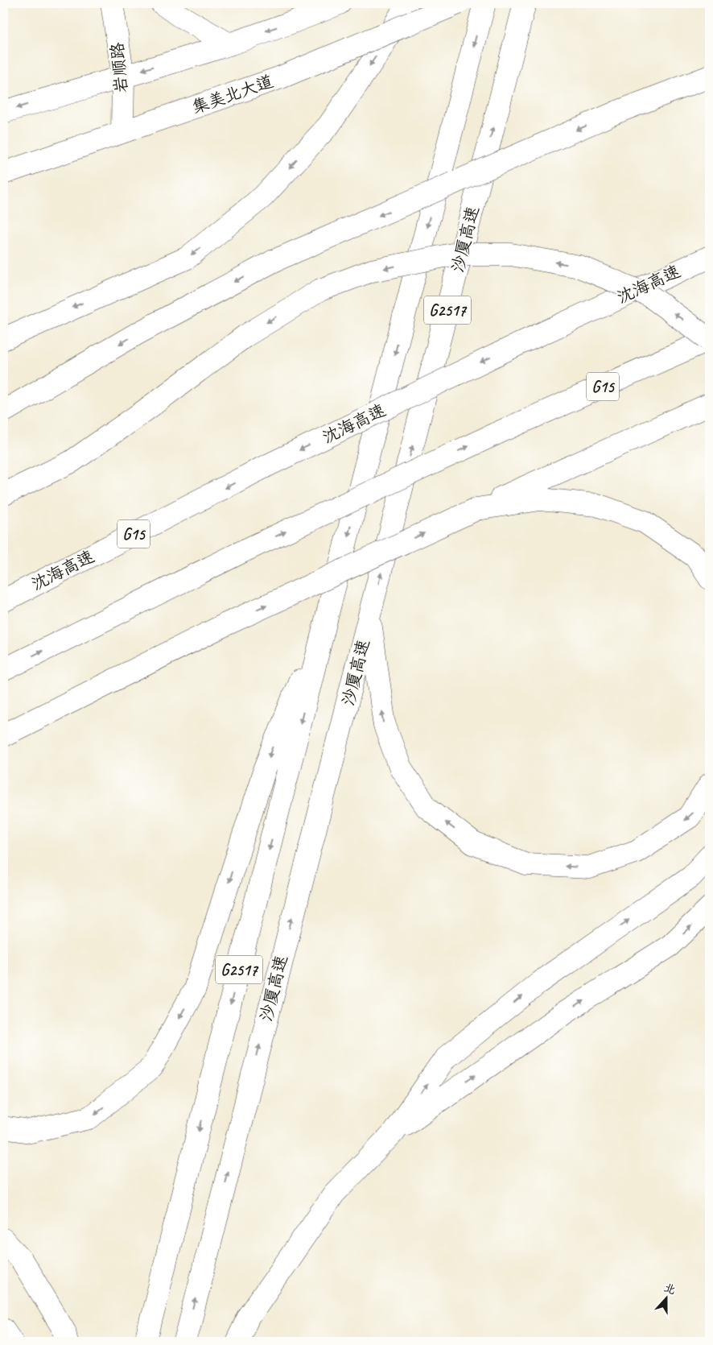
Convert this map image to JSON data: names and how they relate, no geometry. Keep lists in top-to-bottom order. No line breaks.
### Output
{"streets":{"main road":["岩顺路","集美北大道","沙厦高速","沈海高速","G2517","G15"]},"crossings":[["岩顺路","集美北大道"]],"north":"top"}
